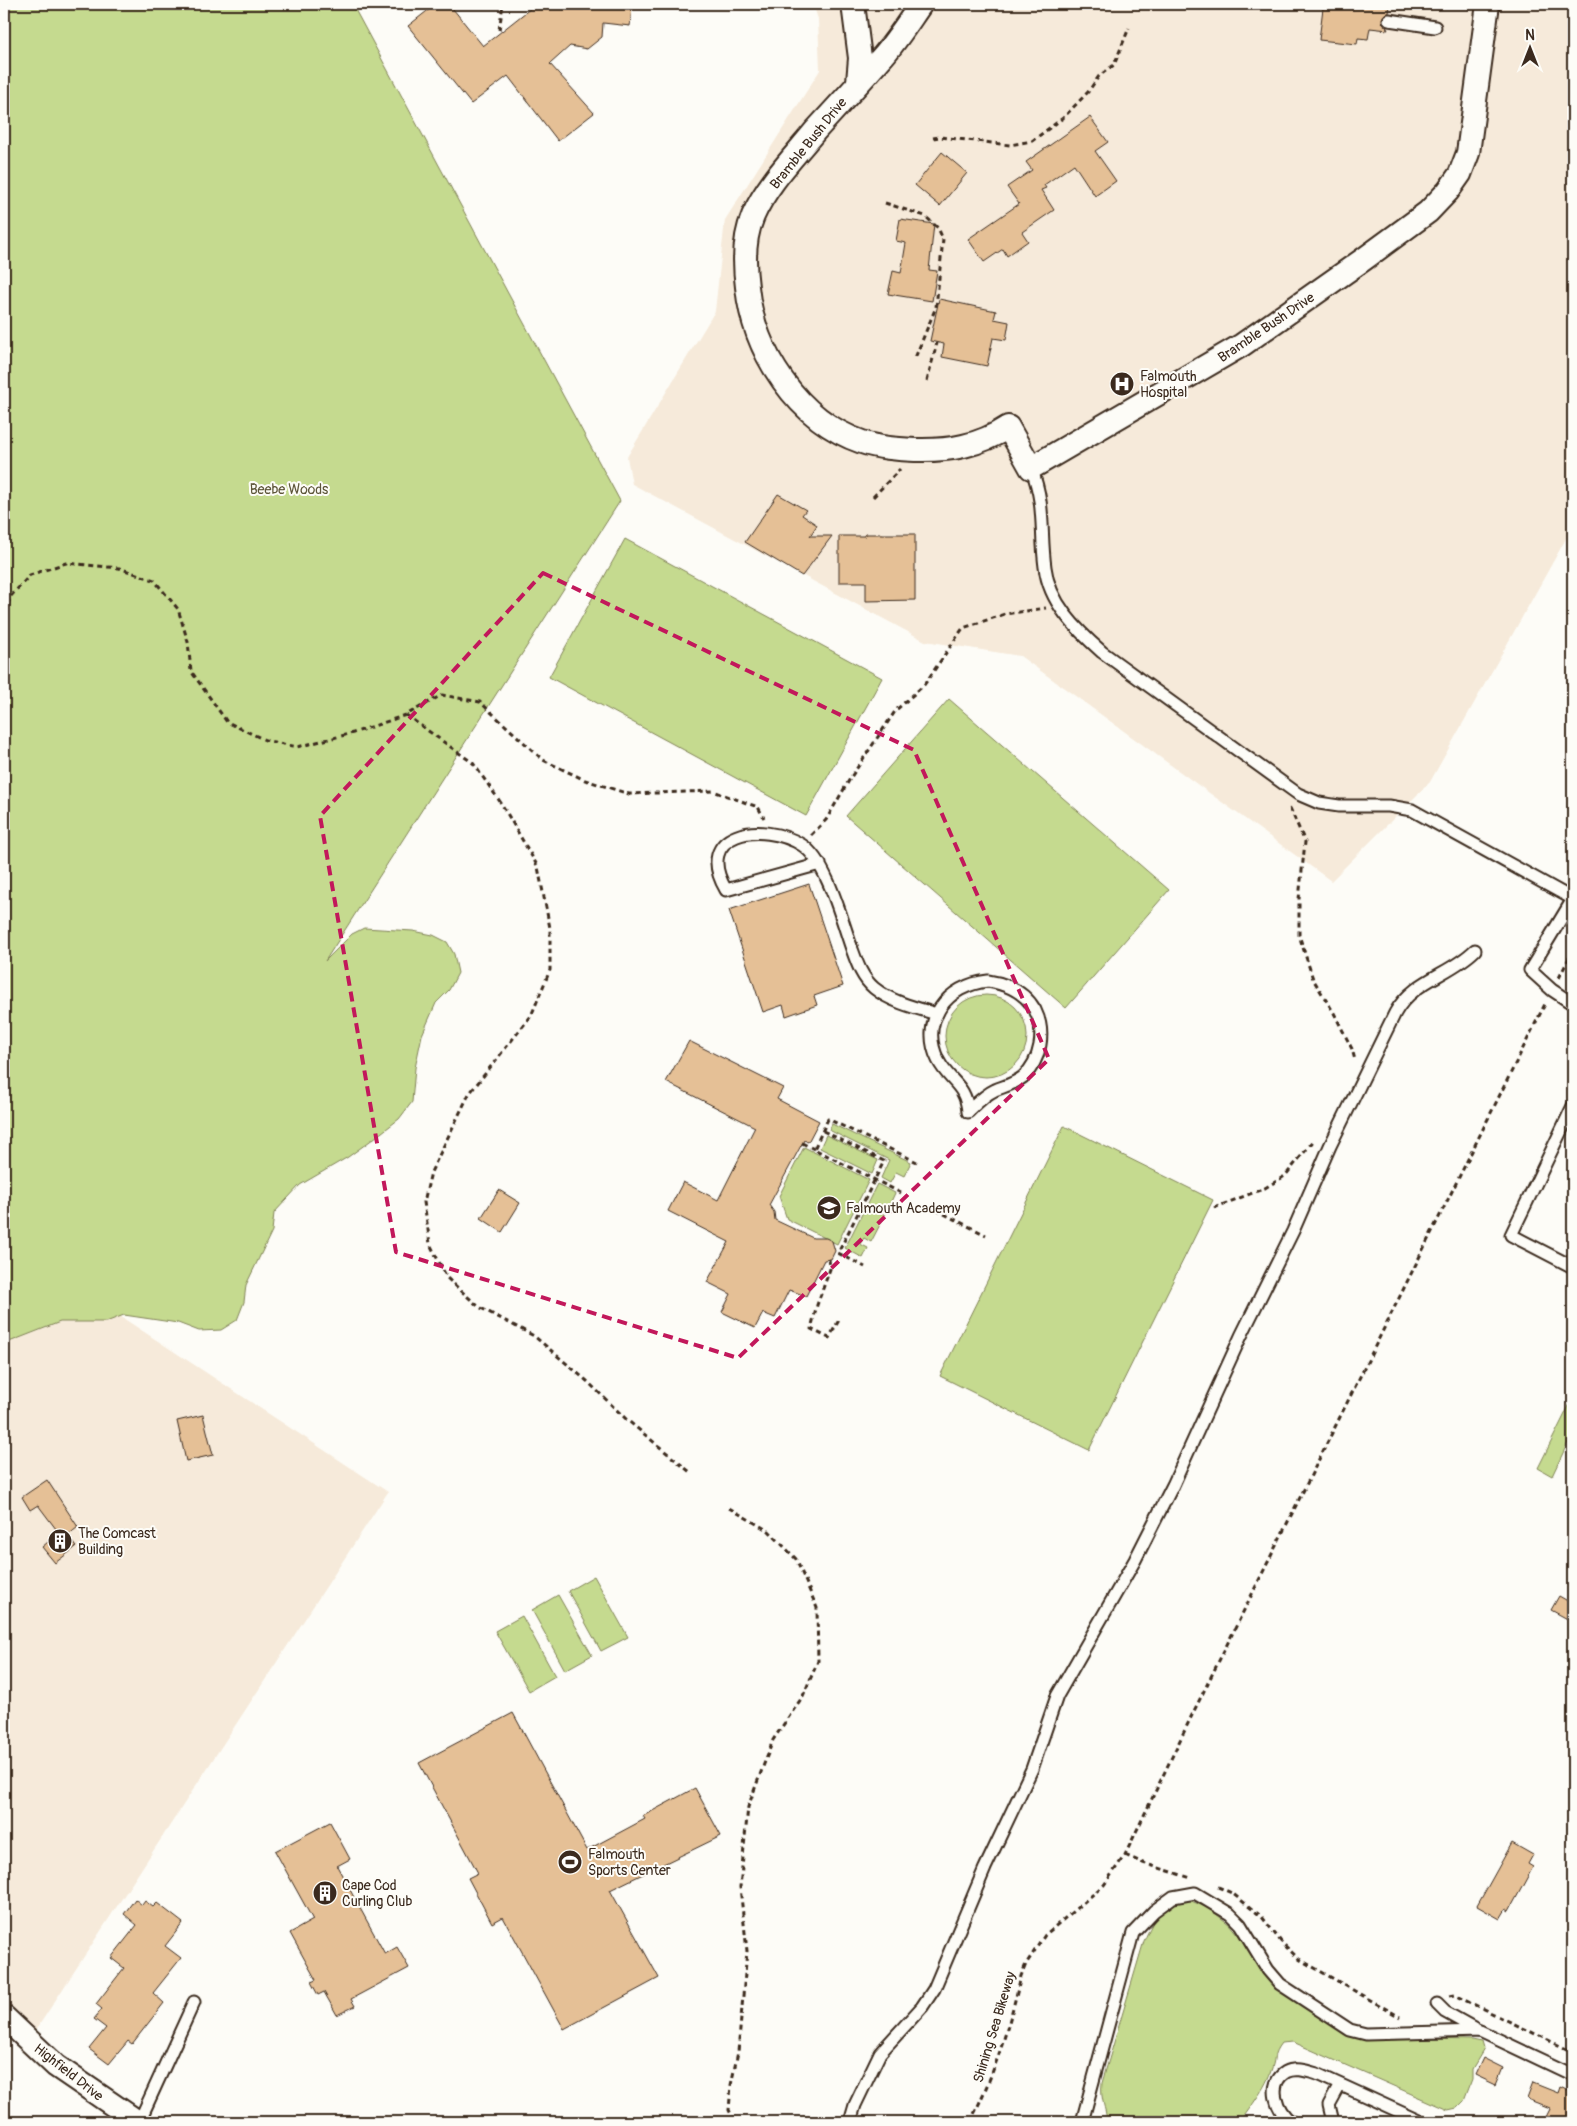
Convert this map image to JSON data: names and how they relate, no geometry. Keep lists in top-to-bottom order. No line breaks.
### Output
{"streets":{"street":["Bramble Bush Drive","Highfield Drive"],"path":["Shining Sea Bikeway"]},"parks":["Beebe Woods"],"places":{"hospital":["Falmouth Hospital"],"school or university":["Falmouth Academy"],"building":["The Comcast Building","Cape Cod Curling Club"],"sports":["Falmouth Sports Center"]},"north":"top"}
